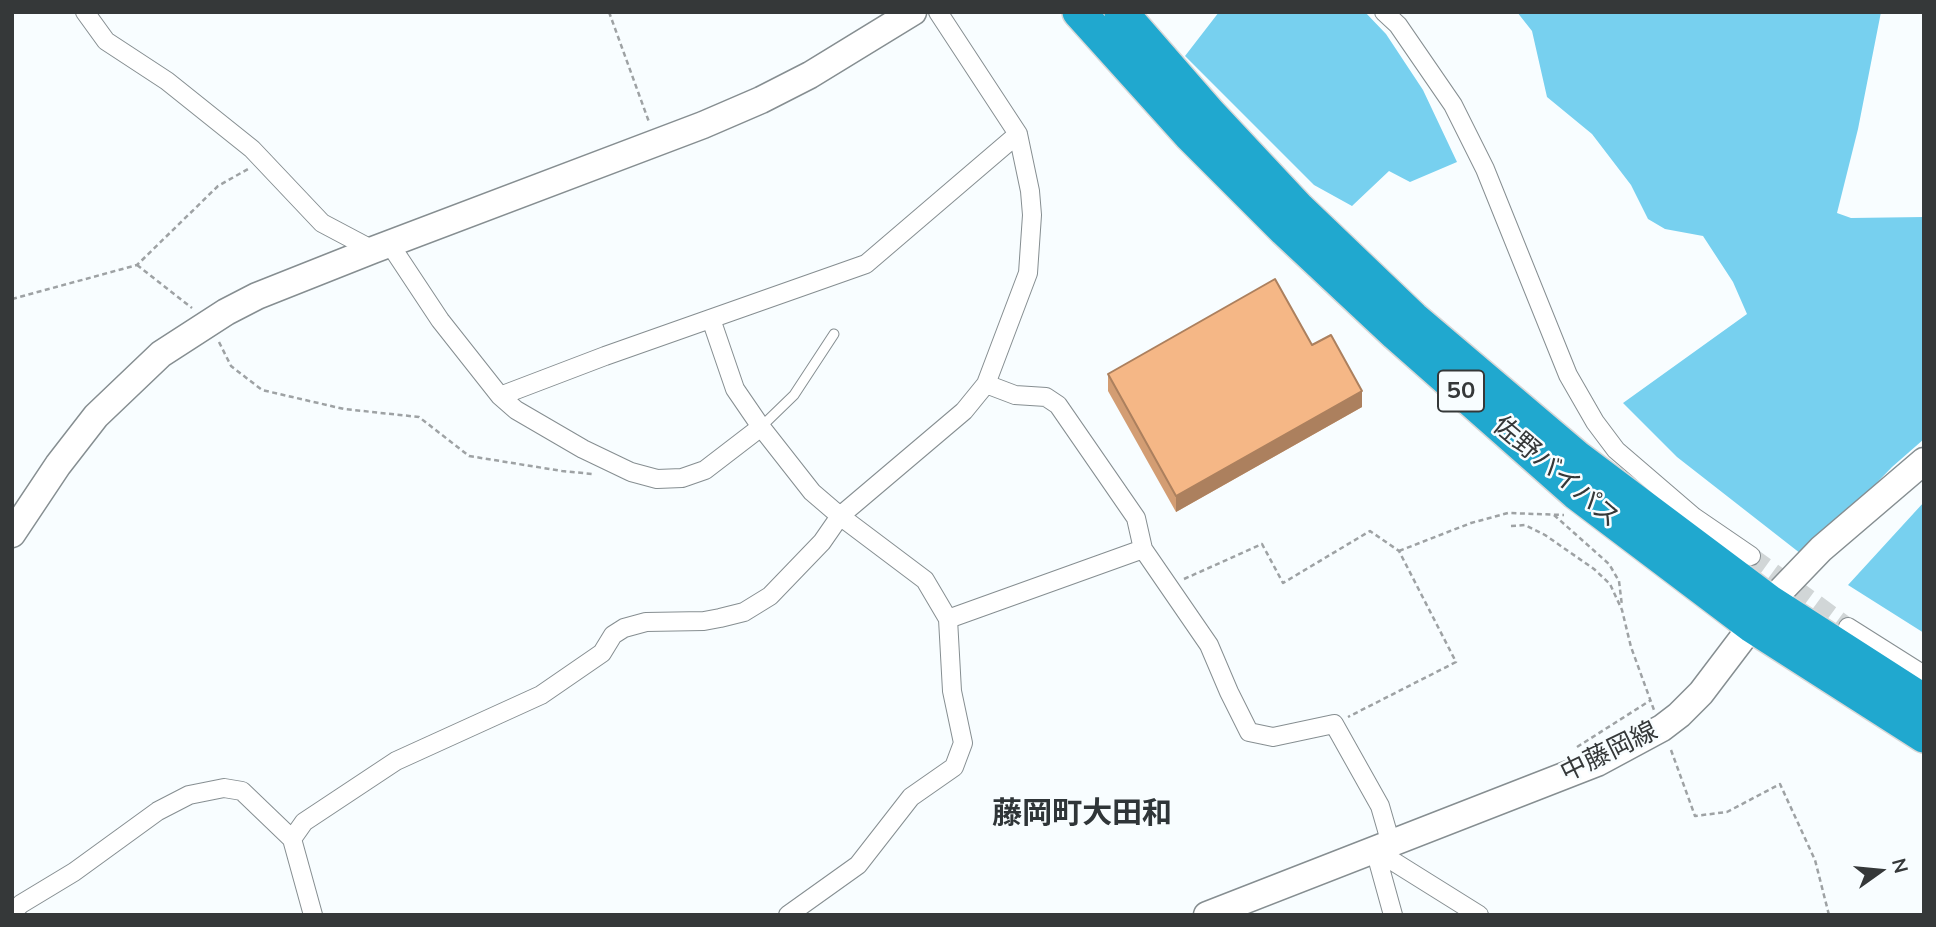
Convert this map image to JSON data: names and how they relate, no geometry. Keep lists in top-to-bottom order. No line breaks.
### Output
{"streets":{"highway":["50","佐野バイパス"],"street":["中藤岡線"]},"crossings":[["佐野バイパス","中藤岡線"]],"districts":["藤岡町大田和"],"north":"right"}
